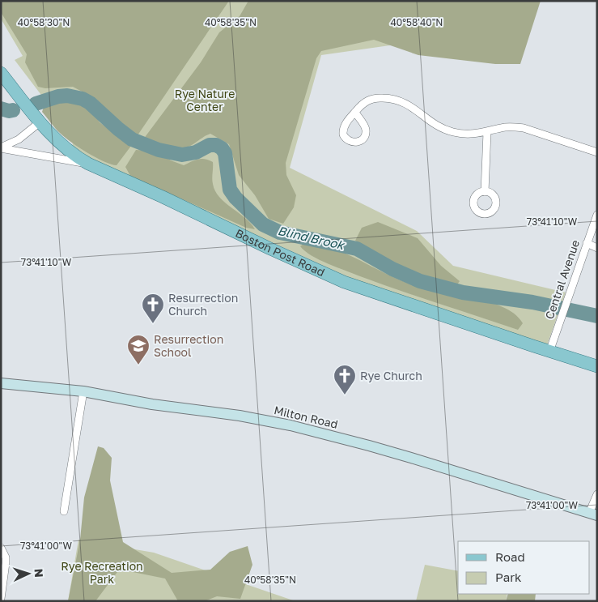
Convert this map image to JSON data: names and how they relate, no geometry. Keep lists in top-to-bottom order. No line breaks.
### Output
{"streets":{"main road":["Boston Post Road"],"street":["Central Avenue","Milton Road"]},"crossings":[["Boston Post Road","Central Avenue"]],"water":["Blind Brook"],"parks":["Rye Nature Center","Rye Recreation Park"],"places":{"church":["Resurrection Church","Rye Church"],"school or university":["Resurrection School"]},"legend":["Road","Park"],"north":"right","coordinates":["40°58'30\"N","40°58'35\"N","40°58'40\"N","73°41'10\"W","73°41'00\"W"]}
